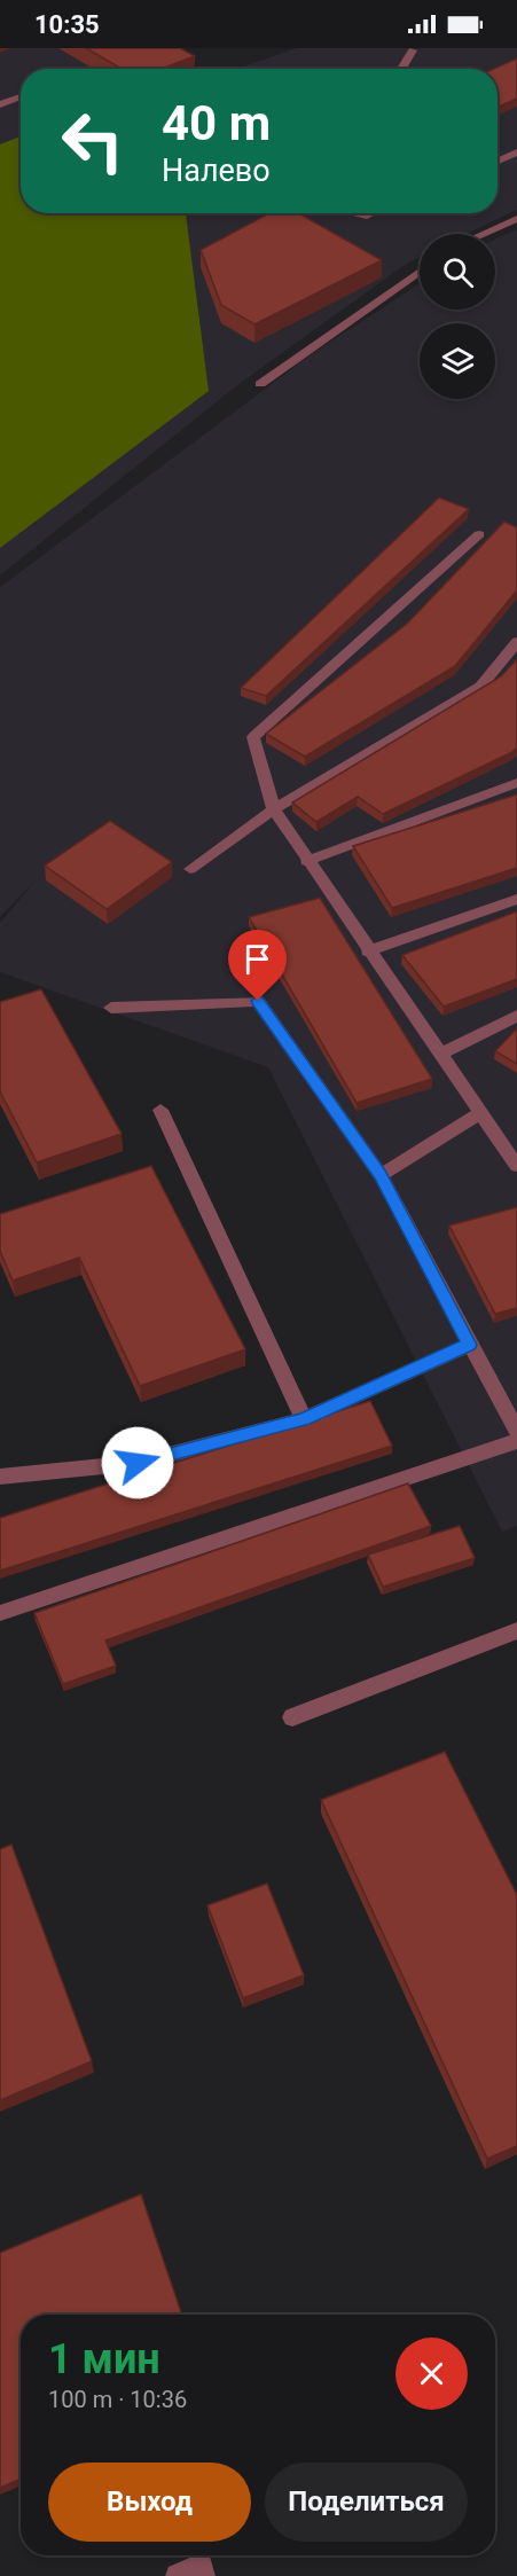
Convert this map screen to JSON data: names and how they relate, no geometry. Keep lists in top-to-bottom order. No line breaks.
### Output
{"page":{"status":"10:35","turn":["40 m","Налево"],"heading":["1 мин","100 m · 10:36"],"buttons":["Выход","Поделиться"]}}
